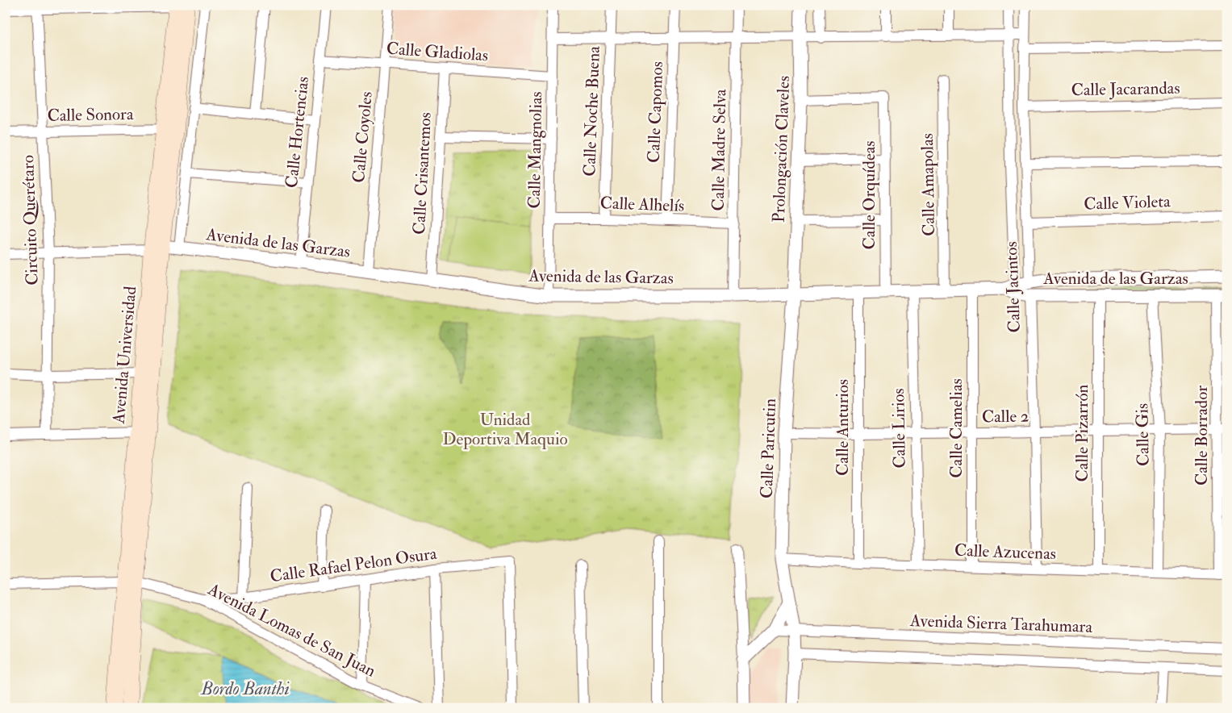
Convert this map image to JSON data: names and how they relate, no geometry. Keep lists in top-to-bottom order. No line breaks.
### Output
{"streets":{"main road":["Avenida Universidad"],"street":["Calle Gladiolas","Calle Jacarandas","Calle Noche Buena","Calle Capomos","Calle Sonora","Calle Hortencias","Calle Coyoles","Prolongación Claveles","Calle Mangnolias","Calle Madre Selva","Calle Crisantemos","Calle Amapolas","Calle Orquídeas","Calle Violeta","Calle Alhelís","Circuito Querétaro","Avenida de las Garzas","Calle Jacintos","Calle 2","Calle Anturios","Calle Lirios","Calle Camelias","Calle Pizarrón","Calle Gis","Calle Borrador","Calle Paricutin","Calle Azucenas","Calle Rafael Pelon Osura","Avenida Sierra Tarahumara","Avenida Lomas de San Juan"]},"crossings":[["Calle Gladiolas","Calle Hortencias"],["Calle Gladiolas","Calle Coyoles"],["Calle Gladiolas","Calle Mangnolias"],["Calle Gladiolas","Calle Crisantemos"],["Calle Jacarandas","Calle Jacintos"],["Calle Noche Buena","Calle Alhelís"],["Calle Capomos","Calle Alhelís"],["Calle Sonora","Circuito Querétaro"],["Calle Sonora","Avenida Universidad"],["Calle Hortencias","Avenida de las Garzas"],["Calle Coyoles","Avenida de las Garzas"],["Prolongación Claveles","Calle Orquídeas"],["Prolongación Claveles","Avenida de las Garzas"],["Prolongación Claveles","Calle Paricutin"],["Calle Mangnolias","Calle Alhelís"],["Calle Mangnolias","Avenida de las Garzas"],["Calle Madre Selva","Calle Alhelís"],["Calle Madre Selva","Avenida de las Garzas"],["Calle Crisantemos","Avenida de las Garzas"],["Calle Amapolas","Avenida de las Garzas"],["Calle Orquídeas","Avenida de las Garzas"],["Calle Violeta","Calle Jacintos"],["Avenida de las Garzas","Calle Jacintos"],["Avenida de las Garzas","Avenida Universidad"],["Avenida de las Garzas","Calle Anturios"],["Avenida de las Garzas","Calle Lirios"],["Avenida de las Garzas","Calle Camelias"],["Avenida de las Garzas","Calle Pizarrón"],["Avenida de las Garzas","Calle Gis"],["Avenida de las Garzas","Calle Borrador"],["Avenida de las Garzas","Calle Paricutin"],["Calle Jacintos","Calle 2"],["Calle Jacintos","Calle Azucenas"],["Avenida Universidad","Avenida Lomas de San Juan"],["Calle 2","Calle Anturios"],["Calle 2","Calle Lirios"],["Calle 2","Calle Camelias"],["Calle 2","Calle Pizarrón"],["Calle 2","Calle Gis"],["Calle 2","Calle Borrador"],["Calle 2","Calle Paricutin"],["Calle Anturios","Calle Azucenas"],["Calle Lirios","Calle Azucenas"],["Calle Camelias","Calle Azucenas"],["Calle Pizarrón","Calle Azucenas"],["Calle Gis","Calle Azucenas"],["Calle Borrador","Calle Azucenas"],["Calle Paricutin","Calle Azucenas"],["Calle Paricutin","Avenida Sierra Tarahumara"],["Calle Rafael Pelon Osura","Avenida Lomas de San Juan"]],"water":["Bordo Banthi"],"parks":["Unidad Deportiva Maquio"]}
